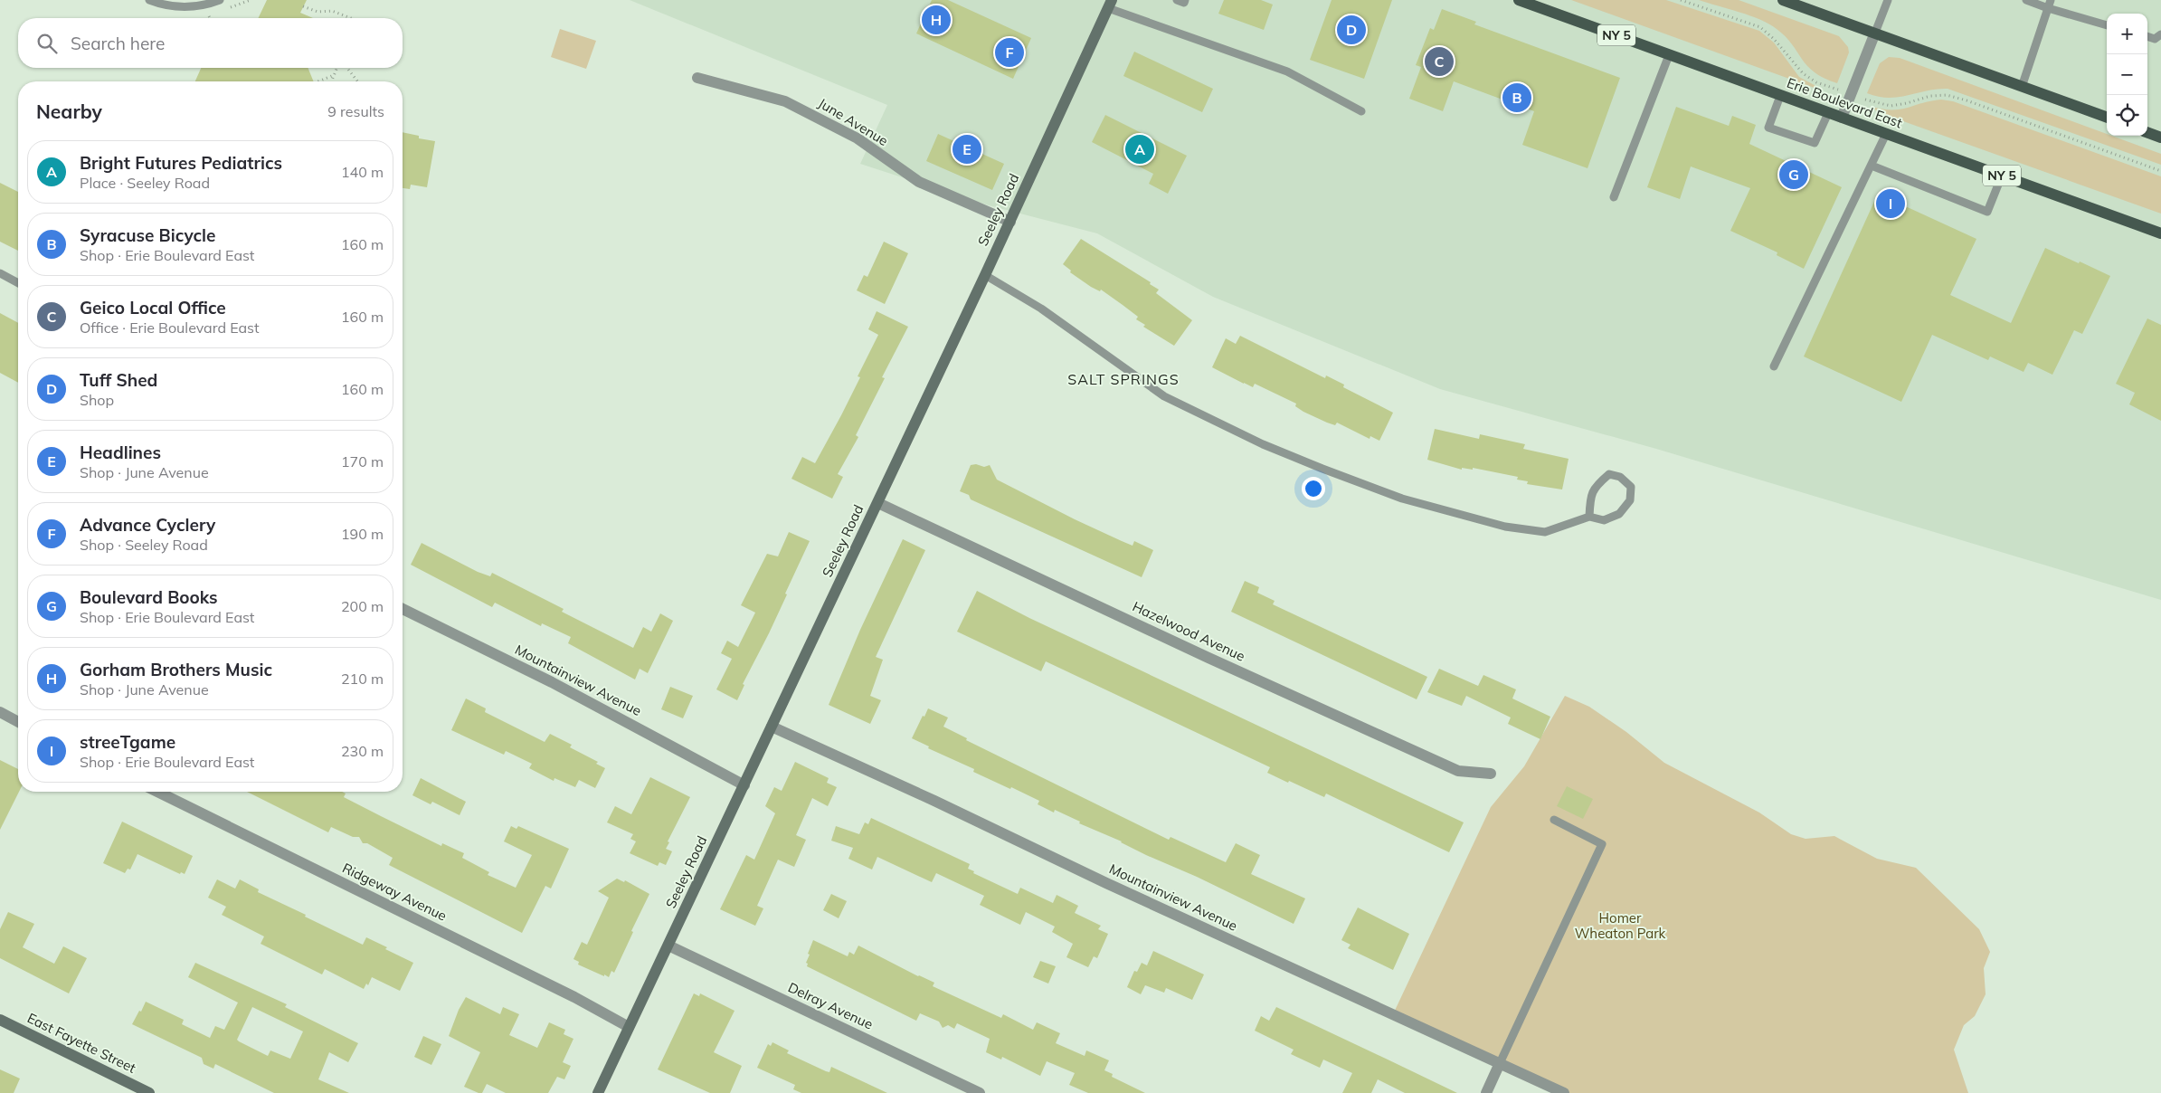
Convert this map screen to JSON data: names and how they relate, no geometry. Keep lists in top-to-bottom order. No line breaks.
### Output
{"streets":{"main road":["NY 5","Erie Boulevard East"],"street":["June Avenue","Seeley Road","Hazelwood Avenue","Mountainview Avenue","Ridgeway Avenue","Delray Avenue","East Fayette Street"]},"crossings":[["June Avenue","Seeley Road"],["Seeley Road","Hazelwood Avenue"],["Seeley Road","Mountainview Avenue"],["Seeley Road","Ridgeway Avenue"],["Seeley Road","Delray Avenue"]],"districts":["SALT SPRINGS"],"parks":["Homer Wheaton Park"],"page":{"pins":["H","D","F","C","B","A","E","G","I"],"map_buttons":["+","−"],"search":"Search here","heading":["Nearby","9 results"],"list":[{"mark":"A","name":"Bright Futures Pediatrics","note":"Place · Seeley Road","value":"140 m"},{"mark":"B","name":"Syracuse Bicycle","note":"Shop · Erie Boulevard East","value":"160 m"},{"mark":"C","name":"Geico Local Office","note":"Office · Erie Boulevard East","value":"160 m"},{"mark":"D","name":"Tuff Shed","note":"Shop","value":"160 m"},{"mark":"E","name":"Headlines","note":"Shop · June Avenue","value":"170 m"},{"mark":"F","name":"Advance Cyclery","note":"Shop · Seeley Road","value":"190 m"},{"mark":"G","name":"Boulevard Books","note":"Shop · Erie Boulevard East","value":"200 m"},{"mark":"H","name":"Gorham Brothers Music","note":"Shop · June Avenue","value":"210 m"},{"mark":"I","name":"streeTgame","note":"Shop · Erie Boulevard East","value":"230 m"}]}}
